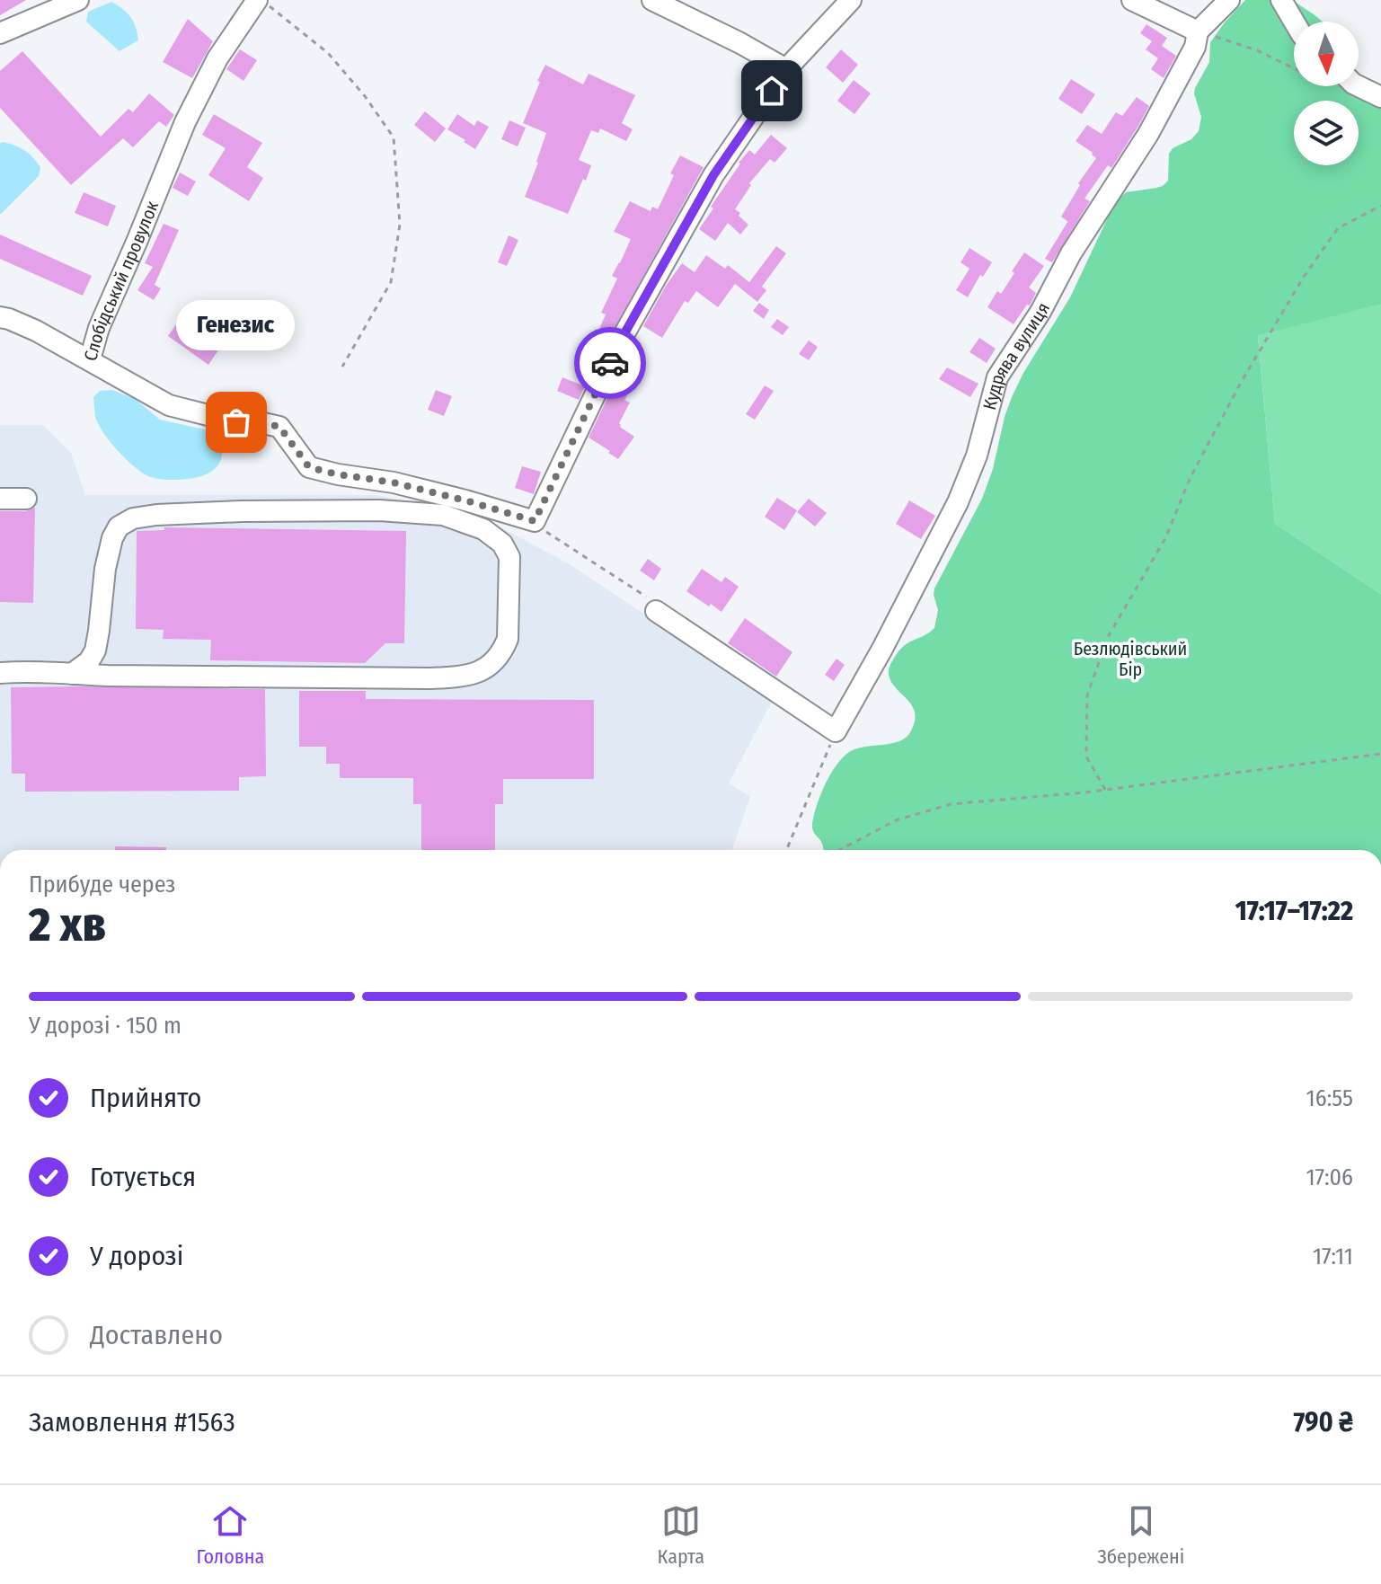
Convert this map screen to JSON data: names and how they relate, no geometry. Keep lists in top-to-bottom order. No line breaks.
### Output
{"streets":{"street":["Слобідський провулок","Кудрява вулиця"]},"parks":["Безлюдівський Бір"],"places":["Генезис"],"north":"bottom","page":{"bubble":"Генезис","heading":["2 хв","Прибуде через","17:17–17:22"],"panel":["Замовлення #1563","790 ₴"],"bar":"У дорозі · 150 m","list":[["Прийнято","16:55"],["Готується","17:06"],["У дорозі","17:11"],"Доставлено"],"tabs":["Головна","Карта","Збережені"]}}
